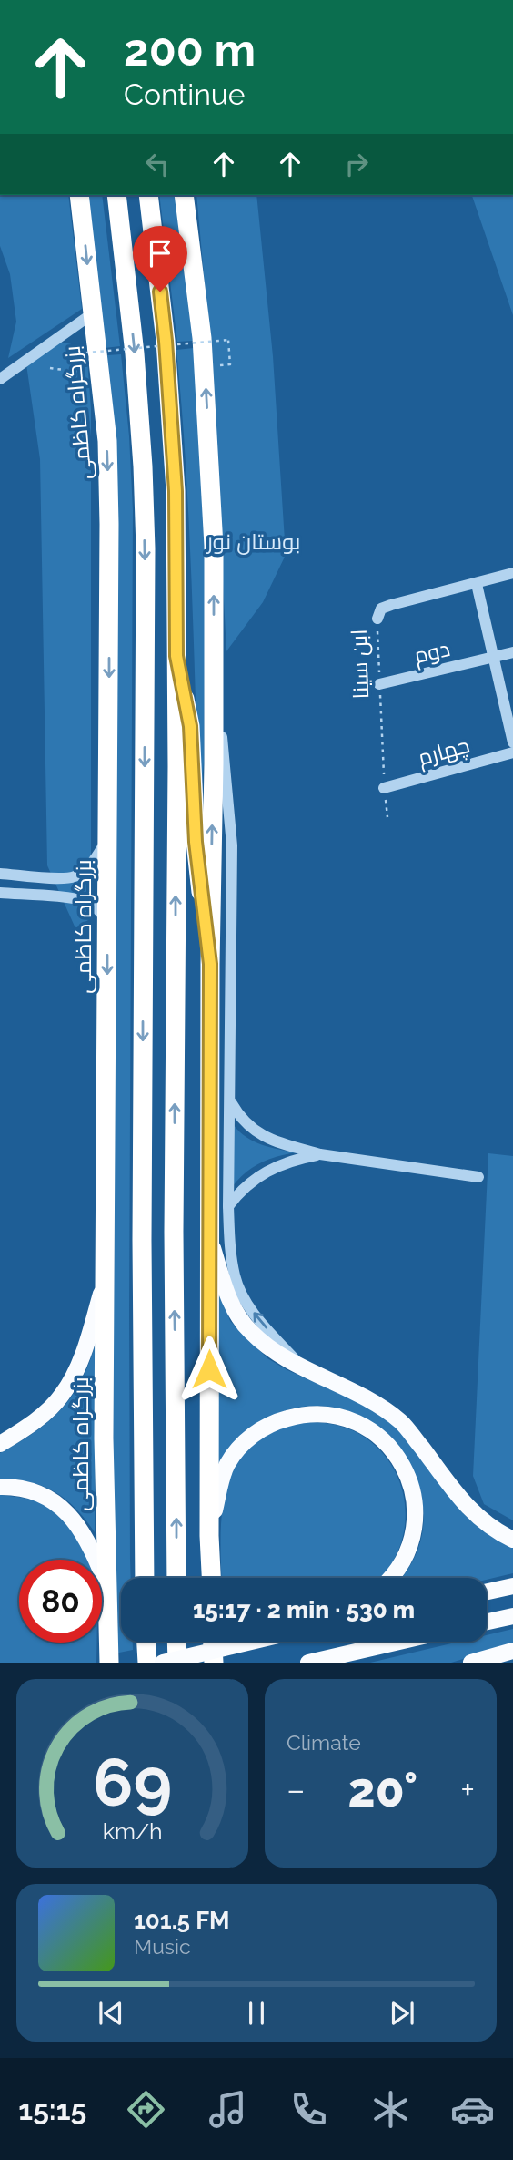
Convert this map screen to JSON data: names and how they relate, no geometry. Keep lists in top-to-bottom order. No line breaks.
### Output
{"streets":{"highway":["بزرگراه کاظمی"],"street":["دوم","ابن سینا","چهارم"]},"crossings":[["دوم","ابن سینا"],["ابن سینا","چهارم"]],"parks":["بوستان نور"],"page":{"turn":["200 m","Continue"],"limit":"80","trip":"15:17 · 2 min · 530 m","tile":"Climate","heat":["−","20°","+"],"song":["101.5 FM","Music"],"tabs":"15:15","gauge":["69","km/h"]}}
